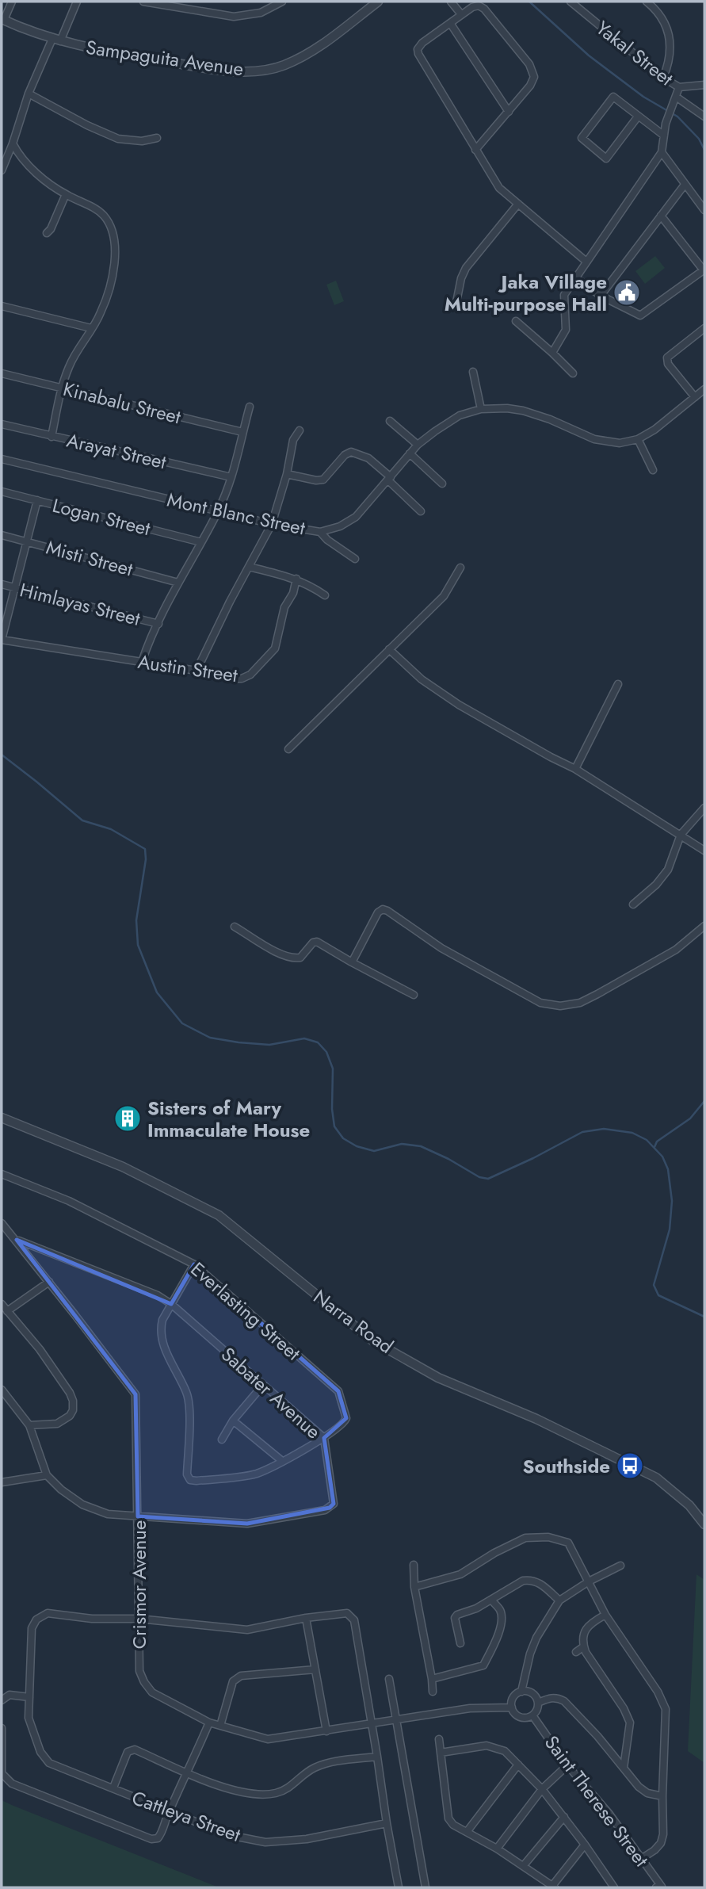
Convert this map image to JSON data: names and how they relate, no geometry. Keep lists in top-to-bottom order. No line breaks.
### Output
{"streets":{"street":["Yakal Street","Sampaguita Avenue","Kinabalu Street","Arayat Street","Mont Blanc Street","Logan Street","Misti Street","Himlayas Street","Austin Street","Everlasting Street","Narra Road","Sabater Avenue","Crismor Avenue","Saint Therese Street","Cattleya Street"]},"crossings":[["Everlasting Street","Sabater Avenue"],["Sabater Avenue","Crismor Avenue"],["Crismor Avenue","Saint Therese Street"],["Crismor Avenue","Cattleya Street"]],"places":{"public building":["Jaka Village Multi-purpose Hall"],"building":["Sisters of Mary Immaculate House"],"bus stop":["Southside"]}}
